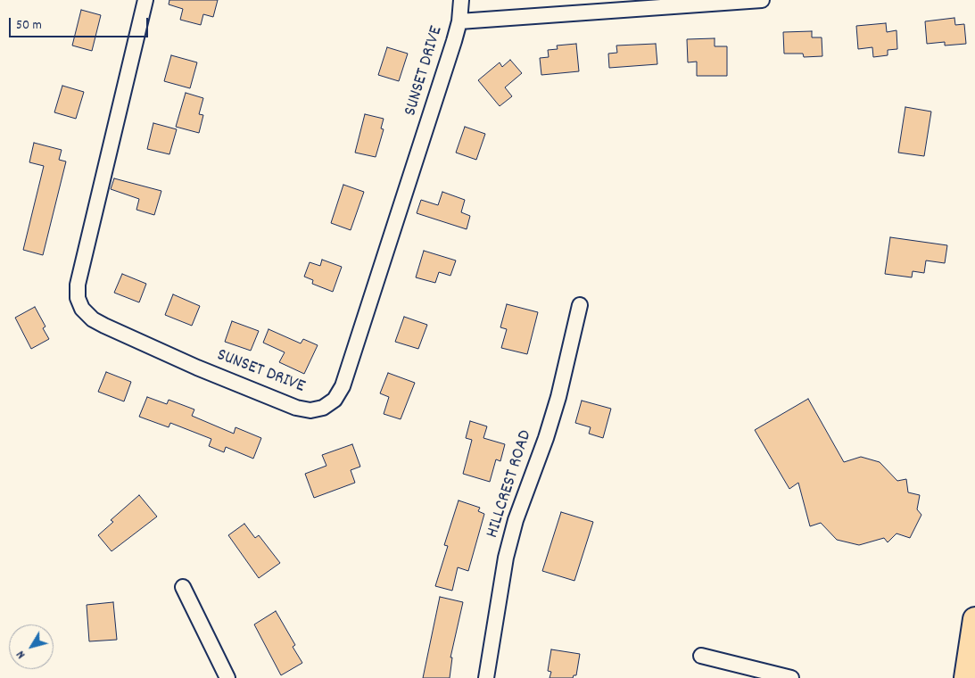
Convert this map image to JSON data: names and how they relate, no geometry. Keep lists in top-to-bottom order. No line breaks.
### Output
{"streets":{"street":["SUNSET DRIVE","HILLCREST ROAD"]},"scale_bar":"50 m","north":"bottom left"}
